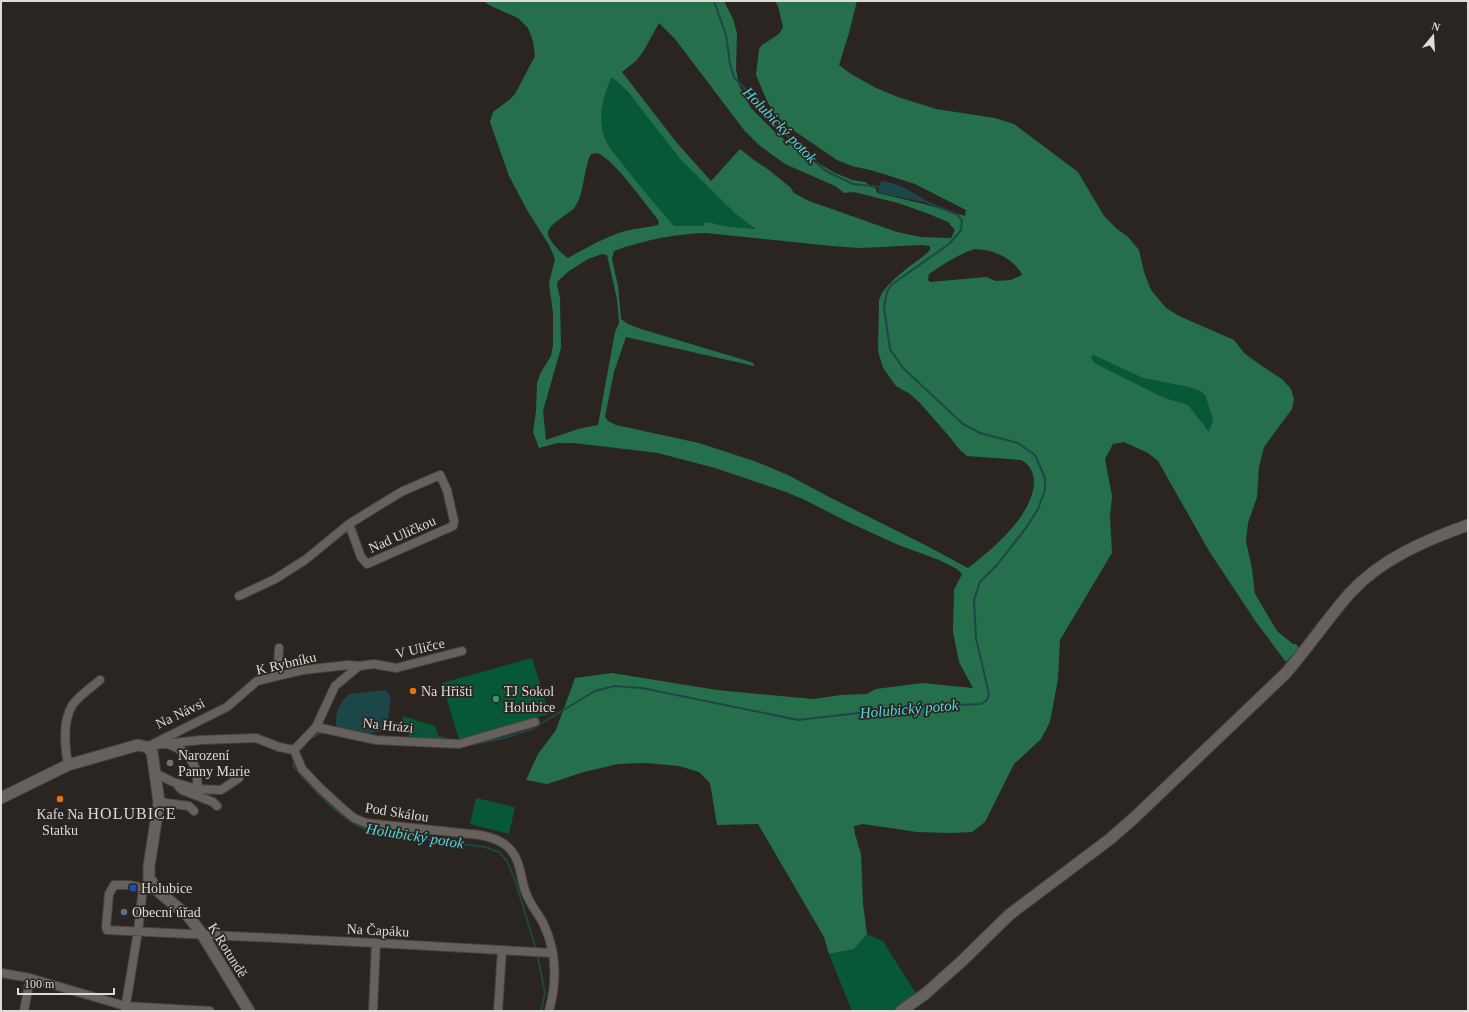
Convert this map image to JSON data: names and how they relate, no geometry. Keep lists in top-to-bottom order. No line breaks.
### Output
{"streets":{"street":["Nad Uličkou","V Uličce","K Rybníku","Na Návsi","Na Hrázi","Pod Skálou","Na Čapáku","K Rotundě"]},"crossings":[["V Uličce","K Rybníku"],["K Rybníku","Na Návsi"],["Na Návsi","Pod Skálou"],["Pod Skálou","Na Čapáku"],["Na Čapáku","K Rotundě"]],"districts":["HOLUBICE"],"water":["Holubický potok"],"places":{"other":["Na Hřišti","TJ Sokol Holubice","Narození Panny Marie","Kafe Na Statku","Obecní úřad"],"transit":["Holubice"]},"scale_bar":"100 m","north":"top"}
